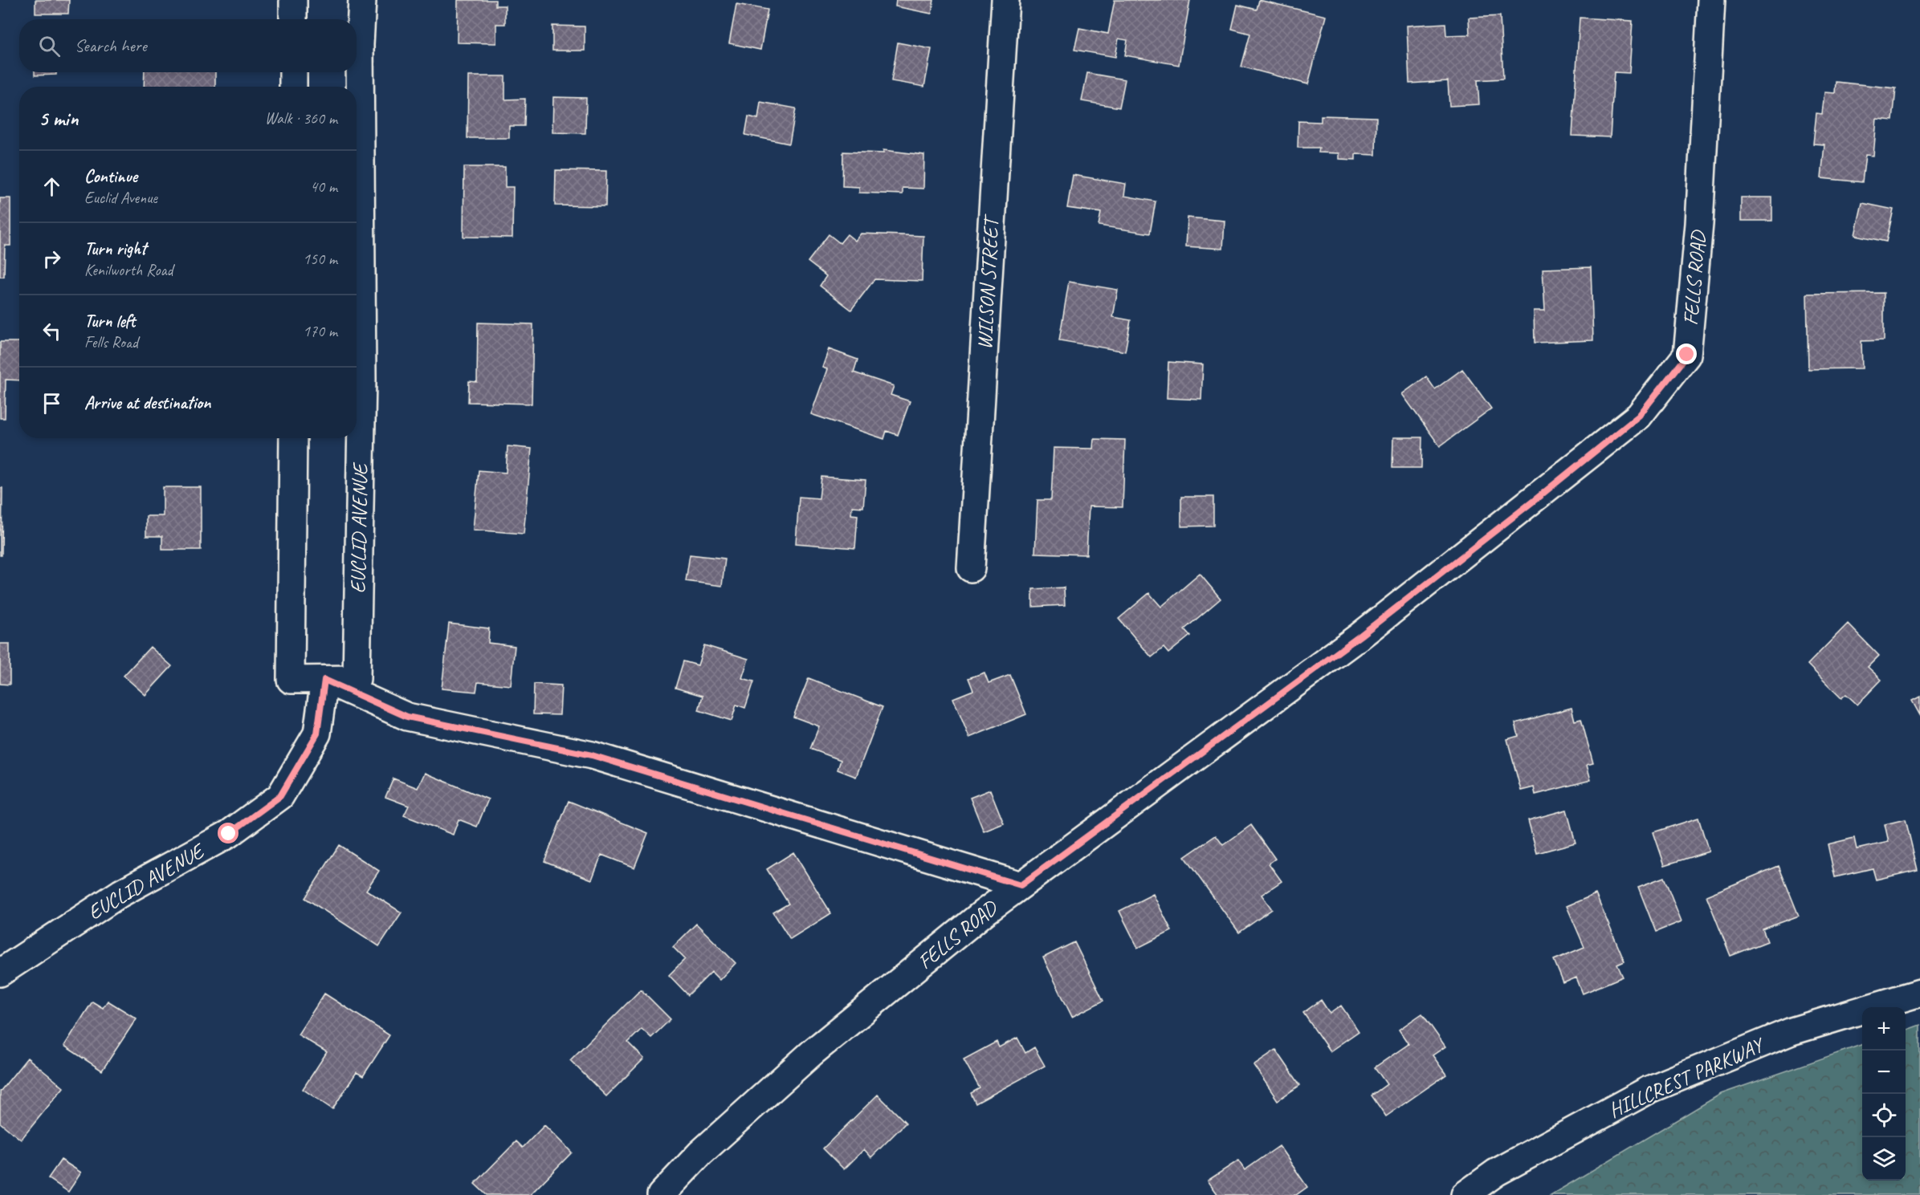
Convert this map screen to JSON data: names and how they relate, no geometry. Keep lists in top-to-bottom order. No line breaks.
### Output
{"streets":{"street":["FELLS ROAD","WILSON STREET","EUCLID AVENUE","HILLCREST PARKWAY"]},"page":{"search":"Search here","heading":["5 min","Walk · 360 m"],"list":[["Continue","Euclid Avenue","40 m"],["Turn right","Kenilworth Road","150 m"],["Turn left","Fells Road","170 m"],"Arrive at destination"],"map_buttons":["+","−"]}}
